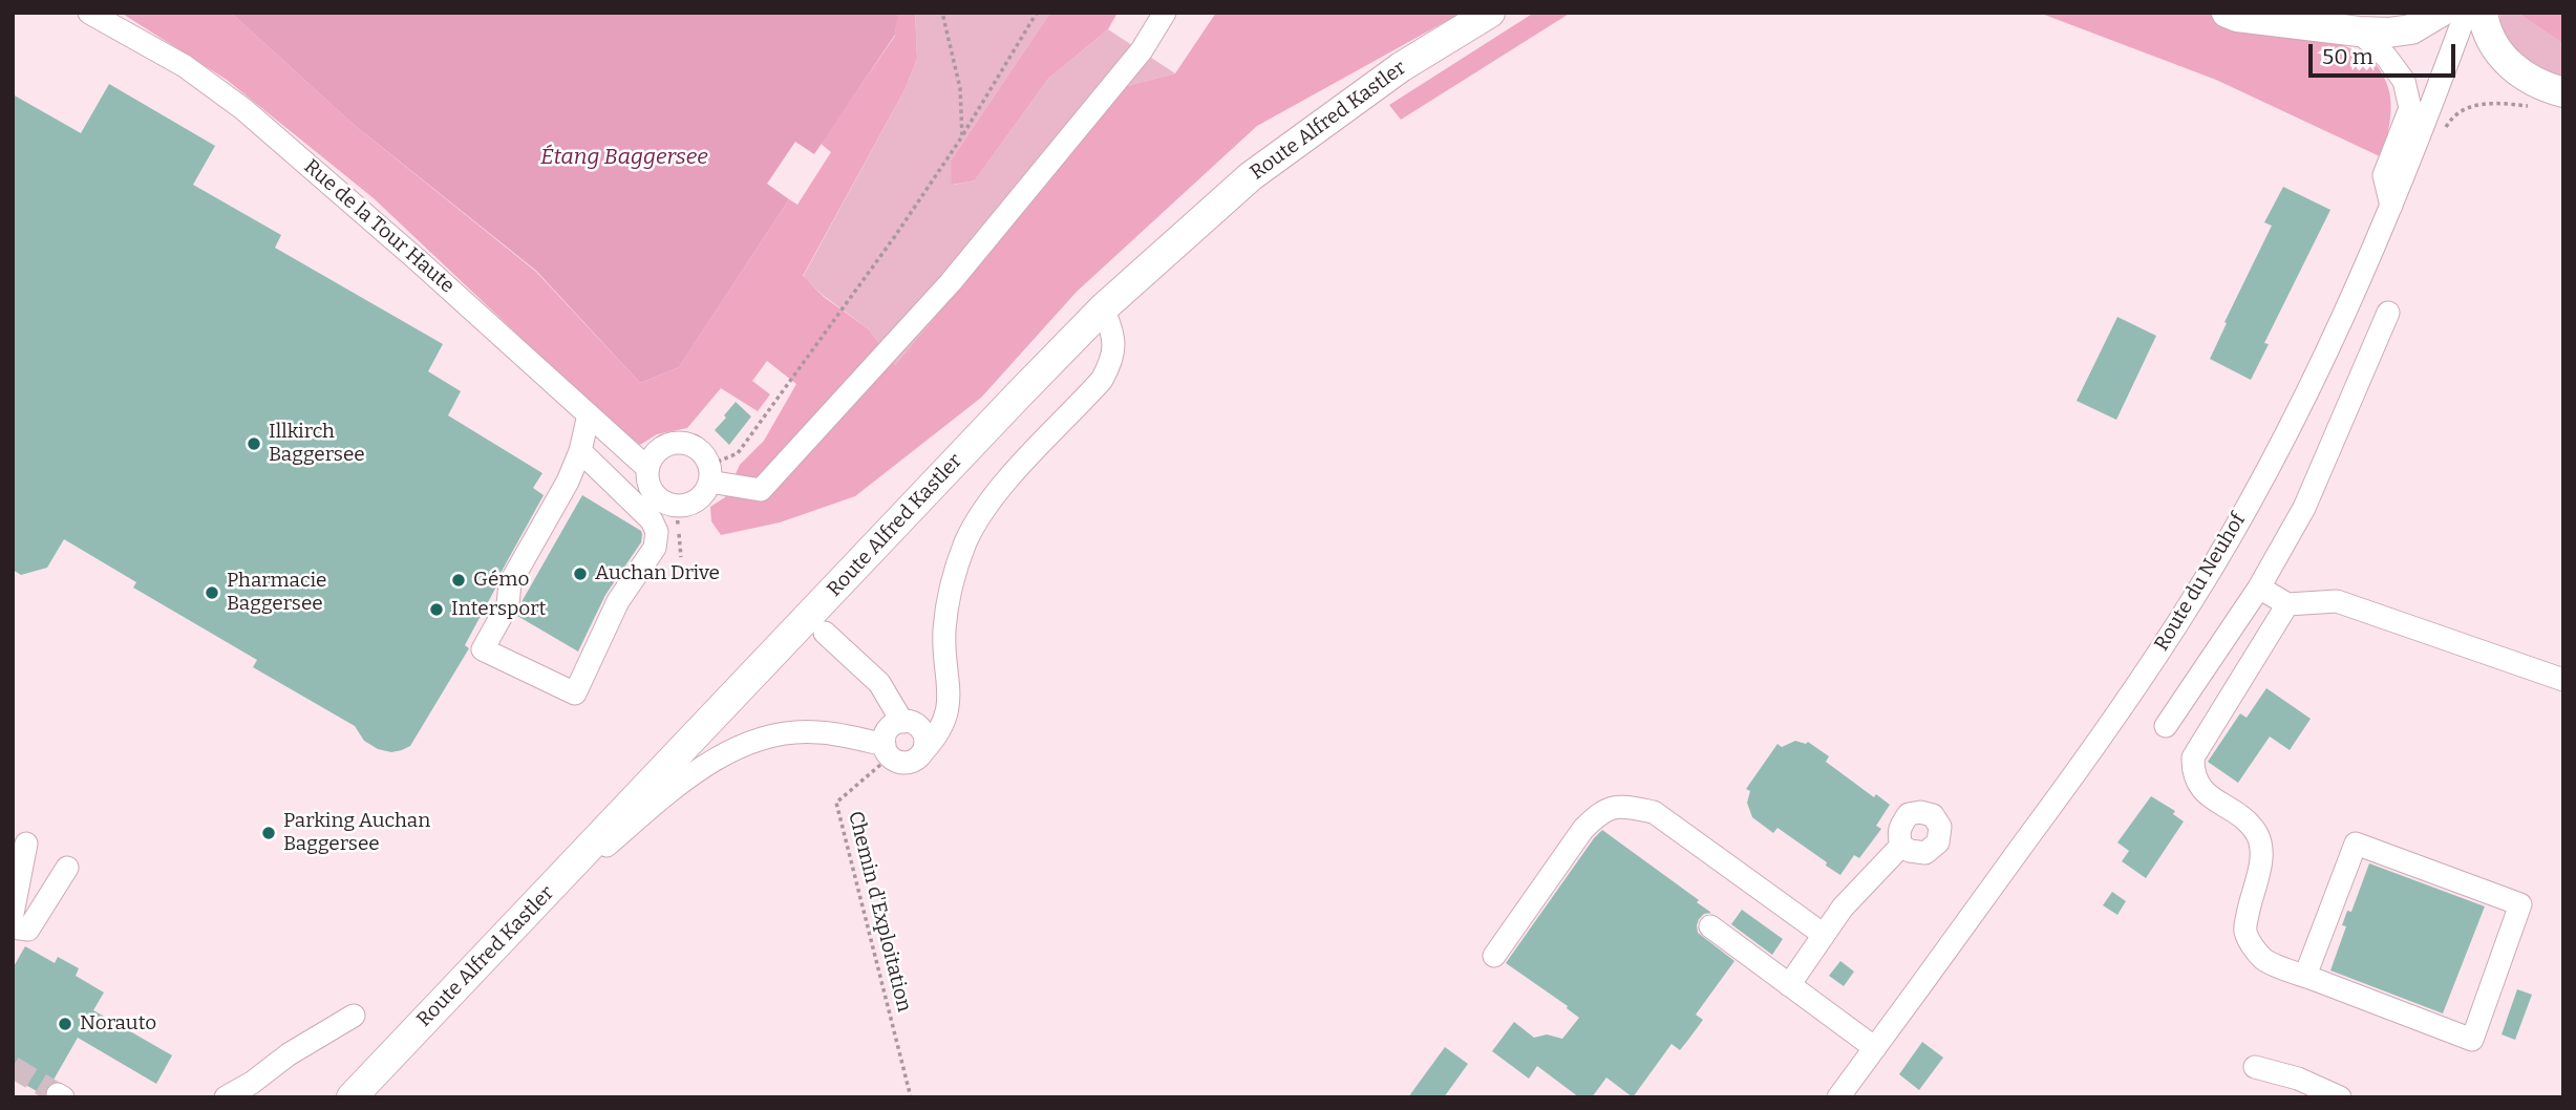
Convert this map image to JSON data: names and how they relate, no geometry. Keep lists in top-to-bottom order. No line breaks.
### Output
{"streets":{"main road":["Route Alfred Kastler"],"street":["Rue de la Tour Haute","Route du Neuhof"],"path":["Chemin d'Exploitation"]},"water":["Étang Baggersee"],"places":["Illkirch Baggersee","Auchan Drive","Gémo","Pharmacie Baggersee","Intersport","Parking Auchan Baggersee","Norauto"],"scale_bar":"50 m"}
